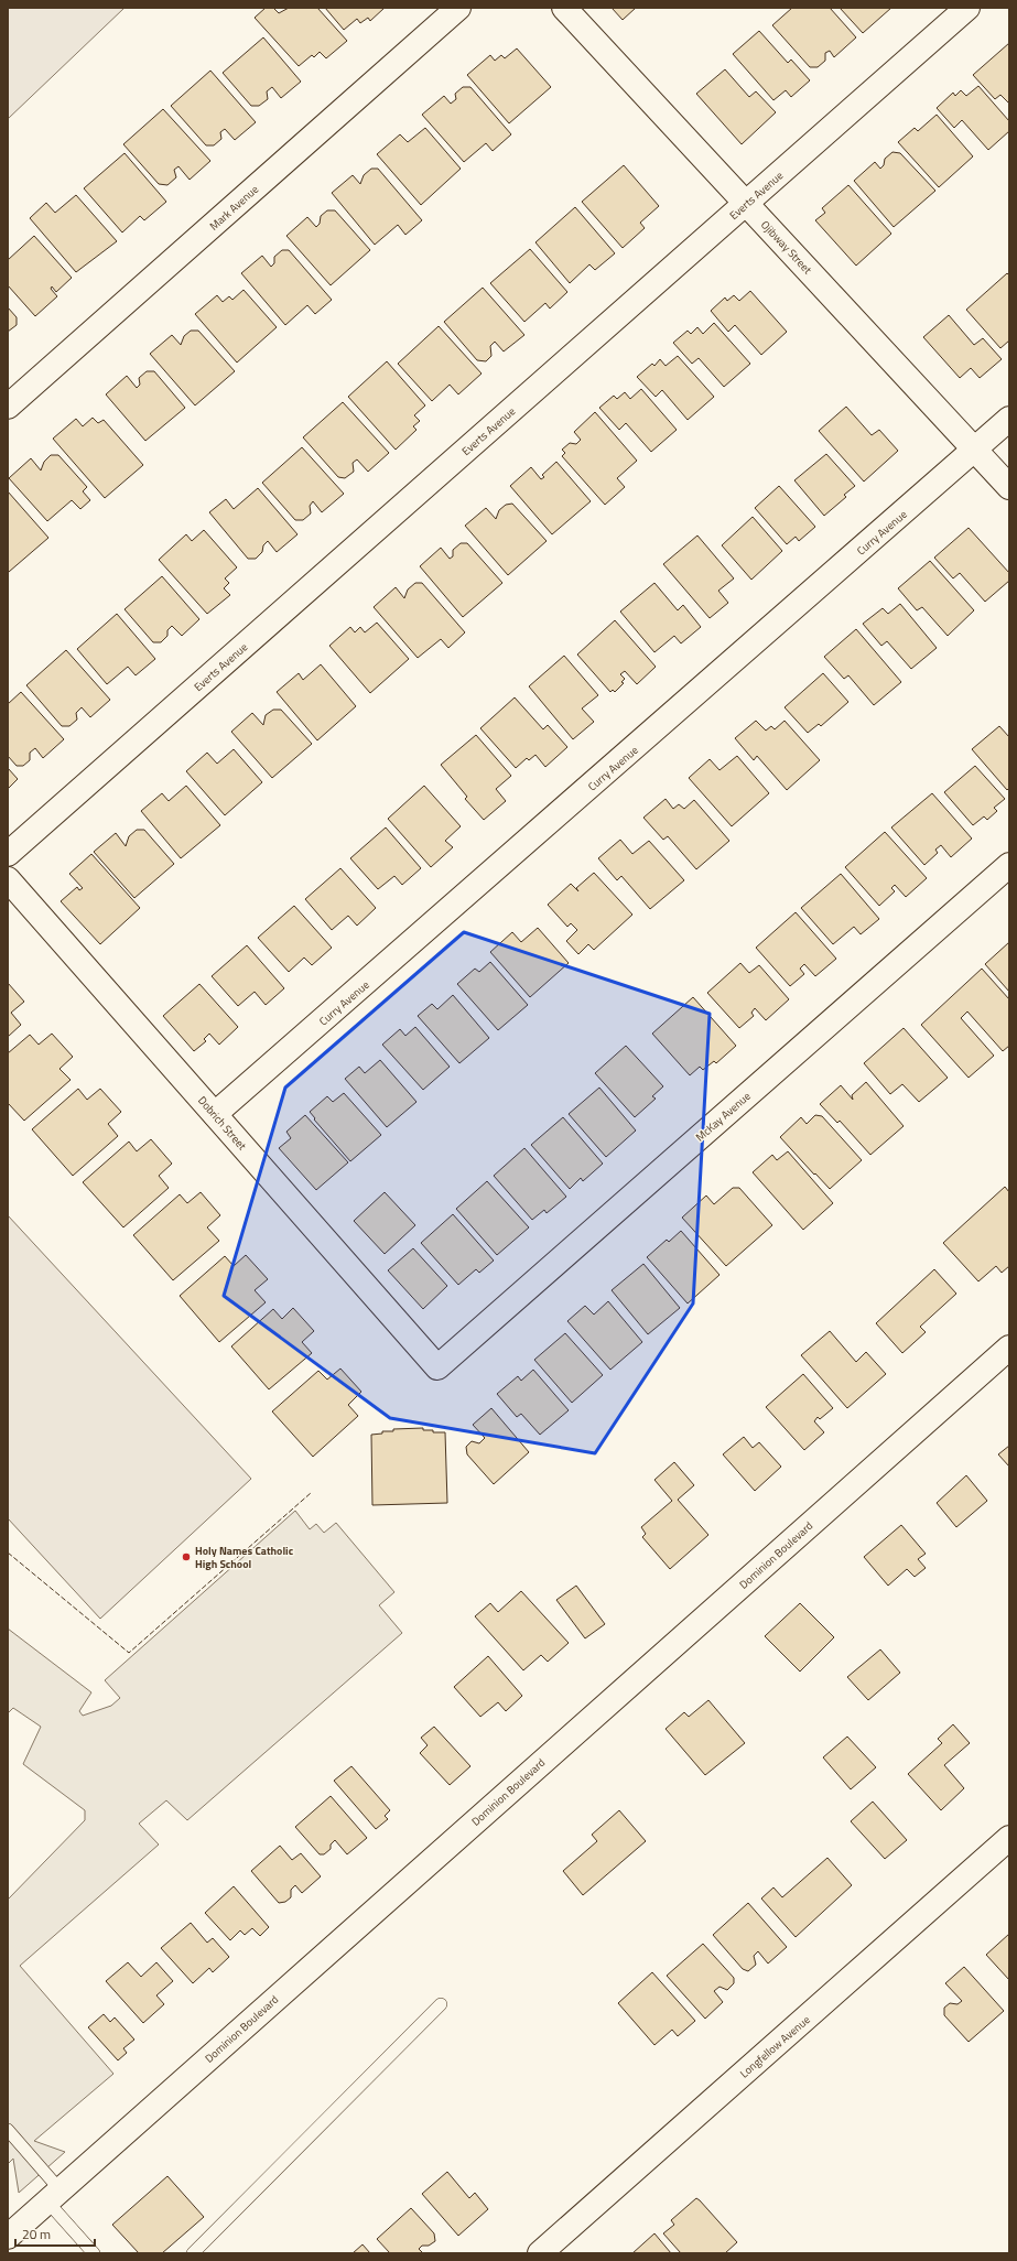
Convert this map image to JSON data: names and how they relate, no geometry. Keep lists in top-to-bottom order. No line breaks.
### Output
{"streets":{"street":["Everts Avenue","Mark Avenue","Ojibway Street","Curry Avenue","McKay Avenue","Dobrich Street","Dominion Boulevard","Longfellow Avenue"]},"crossings":[["Everts Avenue","Ojibway Street"],["Ojibway Street","Curry Avenue"],["Curry Avenue","Dobrich Street"],["McKay Avenue","Dobrich Street"]],"places":["Holy Names Catholic High School"],"scale_bar":"20 m"}
